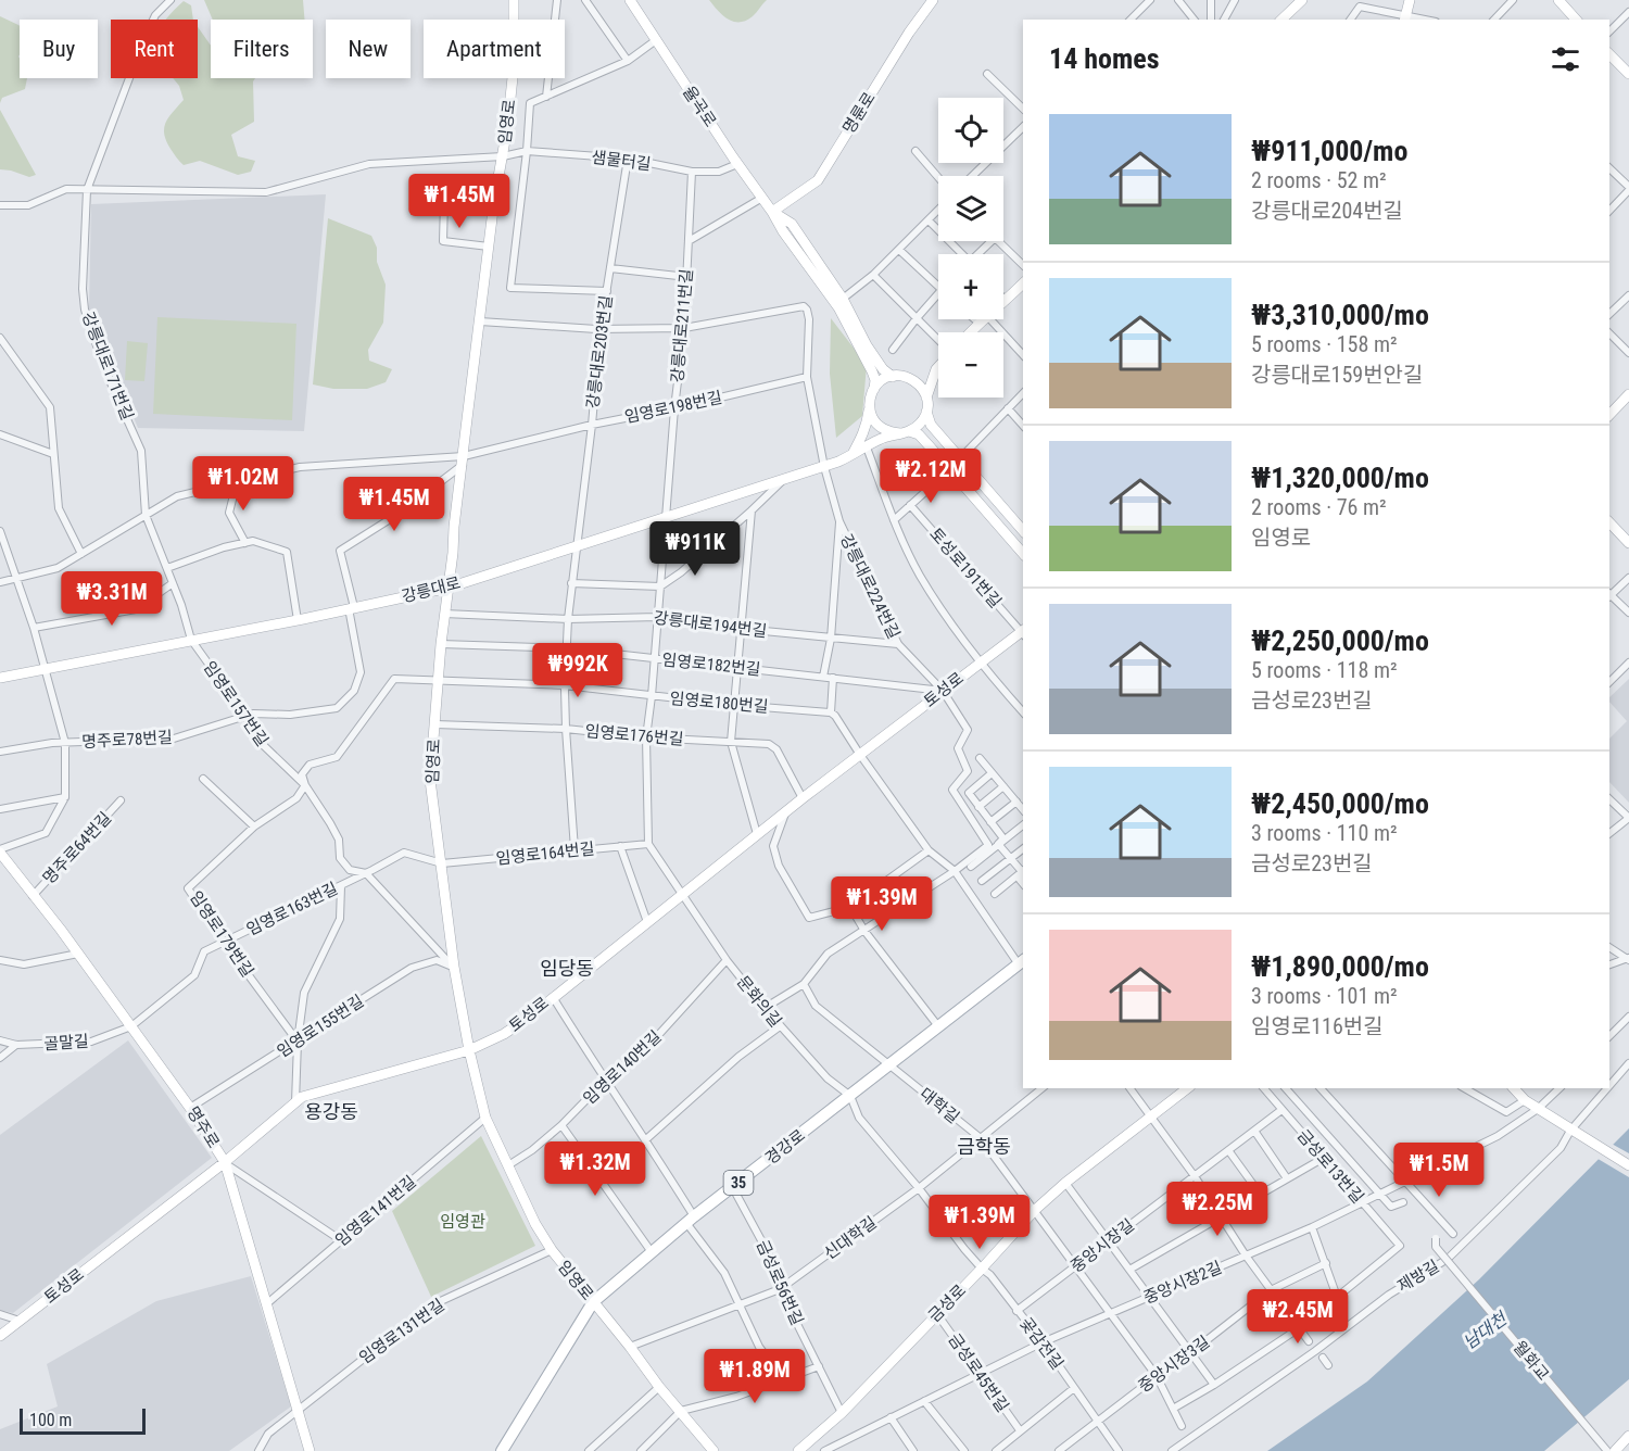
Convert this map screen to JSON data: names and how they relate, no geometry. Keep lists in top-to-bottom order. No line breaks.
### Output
{"streets":{"main road":["경강로","35"],"street":["율곡로","명륜로","임영로","샘물터길","강릉대로211번길","강릉대로203번길","강릉대로171번길","임영로198번길","토성로191번길","강릉대로224번길","강릉대로","강릉대로194번길","임영로182번길","토성로","임영로180번길","임영로157번길","임영로176번길","명주로78번길","명주로64번길","임영로164번길","임영로163번길","임영로179번길","문화의길","임영로155번길","골말길","임영로140번길","대학길","명주로","금성로13번길","임영로141번길","신대학길","중앙시장길","제방길","금성로56번길","중앙시장2길","금성로","임영로131번길","곶감전길","월화교","중앙시장3길","금성로45번길"]},"crossings":[["율곡로","명륜로"],["율곡로","샘물터길"],["율곡로","강릉대로"],["임영로","샘물터길"],["임영로","임영로198번길"],["임영로","강릉대로"],["임영로","강릉대로194번길"],["임영로","임영로182번길"],["임영로","토성로"],["임영로","임영로180번길"],["임영로","임영로157번길"],["임영로","임영로176번길"],["임영로","명주로78번길"],["임영로","임영로164번길"],["임영로","임영로163번길"],["임영로","임영로179번길"],["임영로","임영로155번길"],["임영로","임영로140번길"],["임영로","경강로"],["임영로","임영로141번길"],["임영로","신대학길"],["임영로","임영로131번길"],["샘물터길","강릉대로211번길"],["샘물터길","강릉대로203번길"],["샘물터길","강릉대로171번길"],["강릉대로211번길","임영로198번길"],["강릉대로211번길","강릉대로224번길"],["강릉대로211번길","강릉대로"],["강릉대로211번길","강릉대로194번길"],["강릉대로211번길","임영로182번길"],["강릉대로211번길","임영로180번길"],["강릉대로211번길","임영로176번길"],["강릉대로211번길","임영로164번길"],["강릉대로211번길","문화의길"],["강릉대로203번길","임영로198번길"],["강릉대로203번길","강릉대로"],["강릉대로203번길","강릉대로194번길"],["강릉대로203번길","임영로182번길"],["강릉대로203번길","임영로180번길"],["강릉대로203번길","임영로176번길"],["강릉대로203번길","임영로164번길"],["강릉대로171번길","강릉대로"],["강릉대로171번길","임영로157번길"],["임영로198번길","강릉대로224번길"],["임영로198번길","명주로78번길"],["토성로191번길","토성로"],["강릉대로224번길","강릉대로"],["강릉대로224번길","강릉대로194번길"],["강릉대로224번길","임영로182번길"],["강릉대로224번길","토성로"],["강릉대로","임영로157번길"],["강릉대로","명주로78번길"],["임영로182번길","토성로"],["토성로","임영로176번길"],["토성로","문화의길"],["토성로","명주로"],["임영로180번길","임영로179번길"],["임영로157번길","명주로78번길"],["임영로157번길","임영로163번길"],["임영로157번길","임영로179번길"],["임영로157번길","임영로155번길"],["명주로64번길","명주로"],["임영로164번길","임영로163번길"],["임영로164번길","문화의길"],["임영로163번길","임영로179번길"],["임영로163번길","골말길"],["임영로163번길","명주로"],["임영로179번길","임영로155번길"],["문화의길","임영로140번길"],["문화의길","경강로"],["문화의길","곶감전길"],["임영로155번길","명주로"],["골말길","명주로"],["대학길","경강로"],["대학길","신대학길"],["대학길","중앙시장길"],["대학길","중앙시장2길"],["대학길","금성로"],["대학길","중앙시장3길"],["명주로","임영로141번길"],["명주로","임영로131번길"],["경강로","금성로56번길"],["경강로","곶감전길"],["금성로13번길","중앙시장길"],["금성로13번길","중앙시장2길"],["신대학길","금성로56번길"],["신대학길","곶감전길"],["중앙시장길","곶감전길"],["금성로56번길","금성로"],["중앙시장2길","곶감전길"],["중앙시장2길","금성로45번길"],["금성로","곶감전길"],["금성로","금성로45번길"],["곶감전길","중앙시장3길"]],"districts":["임당동","용강동","금학동"],"water":["남대천"],"parks":["임영관"],"scale_bar":"100 m","page":{"chip":["Buy","Rent","Filters","New","Apartment"],"heading":"14 homes","map_buttons":["+","−"],"list":[{"name":"₩911,000/mo","note":"2 rooms · 52 m² · 강릉대로204번길"},{"name":"₩3,310,000/mo","note":"5 rooms · 158 m² · 강릉대로159번안길"},{"name":"₩1,320,000/mo","note":"2 rooms · 76 m² · 임영로"},{"name":"₩2,250,000/mo","note":"5 rooms · 118 m² · 금성로23번길"},{"name":"₩2,450,000/mo","note":"3 rooms · 110 m² · 금성로23번길"},{"name":"₩1,890,000/mo","note":"3 rooms · 101 m² · 임영로116번길"}],"price":["₩1.45M","₩2.12M","₩1.02M","₩1.45M","₩911K","₩3.31M","₩992K","₩1.39M","₩1.32M","₩1.5M","₩2.25M","₩1.39M","₩2.45M","₩1.89M"],"scale":"100 m"}}
